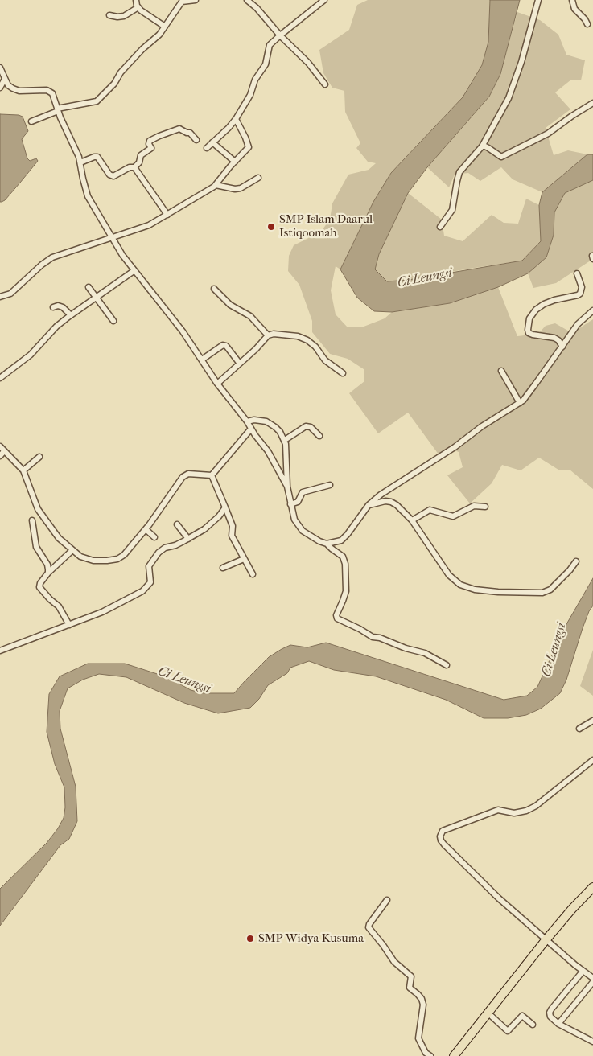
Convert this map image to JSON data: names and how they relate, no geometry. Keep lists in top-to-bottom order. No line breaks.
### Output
{"water":["Ci Leungsi"],"places":["SMP Islam Daarul Istiqoomah","SMP Widya Kusuma"]}
